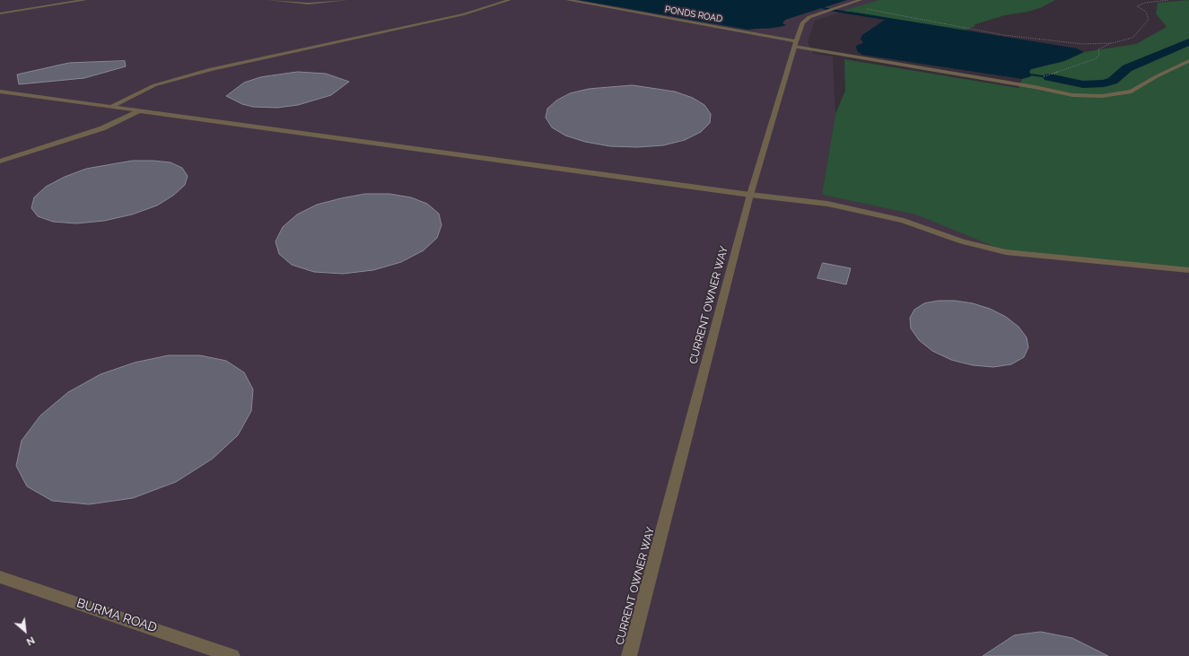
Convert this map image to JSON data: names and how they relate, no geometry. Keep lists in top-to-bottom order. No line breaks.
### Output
{"streets":{"street":["PONDS ROAD","CURRENT OWNER WAY","BURMA ROAD"]},"crossings":[["PONDS ROAD","CURRENT OWNER WAY"]],"north":"bottom right"}
